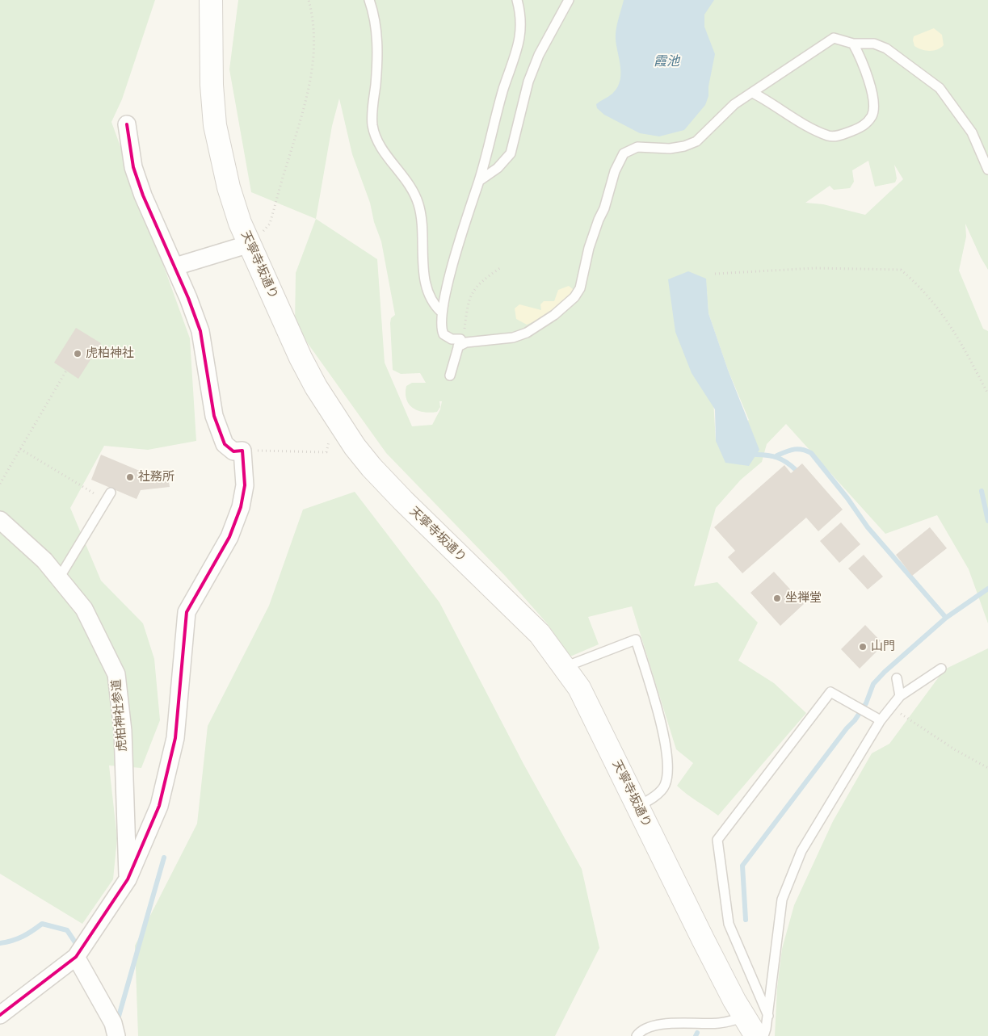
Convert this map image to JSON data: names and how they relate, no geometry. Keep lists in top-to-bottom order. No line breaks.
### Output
{"streets":{"street":["天寧寺坂通り","虎柏神社参道"]},"water":["霞池"],"places":["虎柏神社","社務所","坐禅堂","山門"]}
